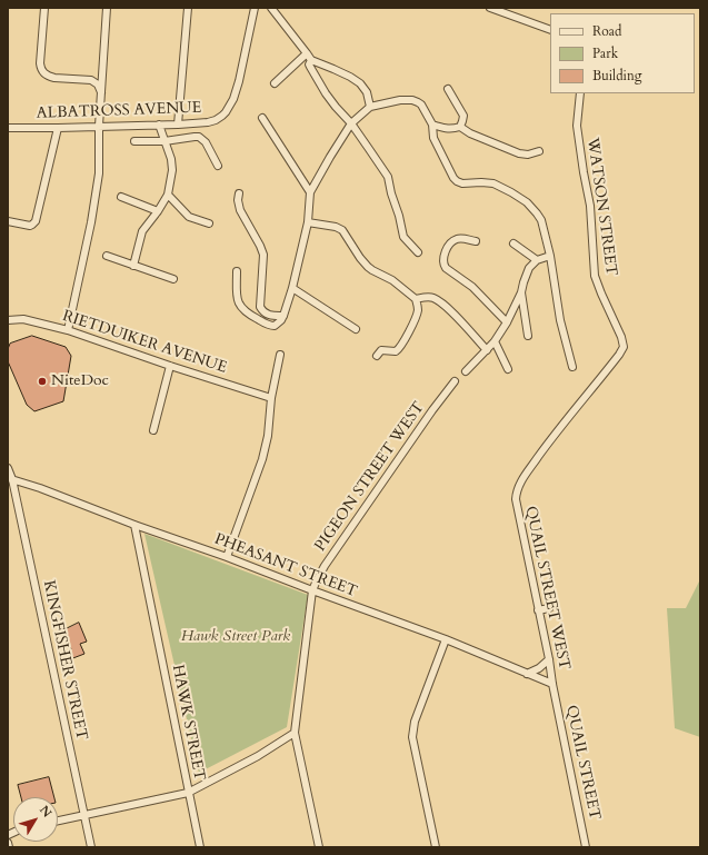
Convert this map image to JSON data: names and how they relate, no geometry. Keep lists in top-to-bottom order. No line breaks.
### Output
{"streets":{"street":["ALBATROSS AVENUE","WATSON STREET","RIETDUIKER AVENUE","PIGEON STREET WEST","PHEASANT STREET","QUAIL STREET WEST","KINGFISHER STREET","HAWK STREET","QUAIL STREET"]},"crossings":[["WATSON STREET","QUAIL STREET WEST"],["PIGEON STREET WEST","PHEASANT STREET"],["PHEASANT STREET","QUAIL STREET WEST"],["PHEASANT STREET","KINGFISHER STREET"],["PHEASANT STREET","HAWK STREET"],["PHEASANT STREET","QUAIL STREET"],["QUAIL STREET WEST","QUAIL STREET"]],"parks":["Hawk Street Park"],"places":["NiteDoc"],"legend":["Road","Park","Building"],"north":"top right"}
